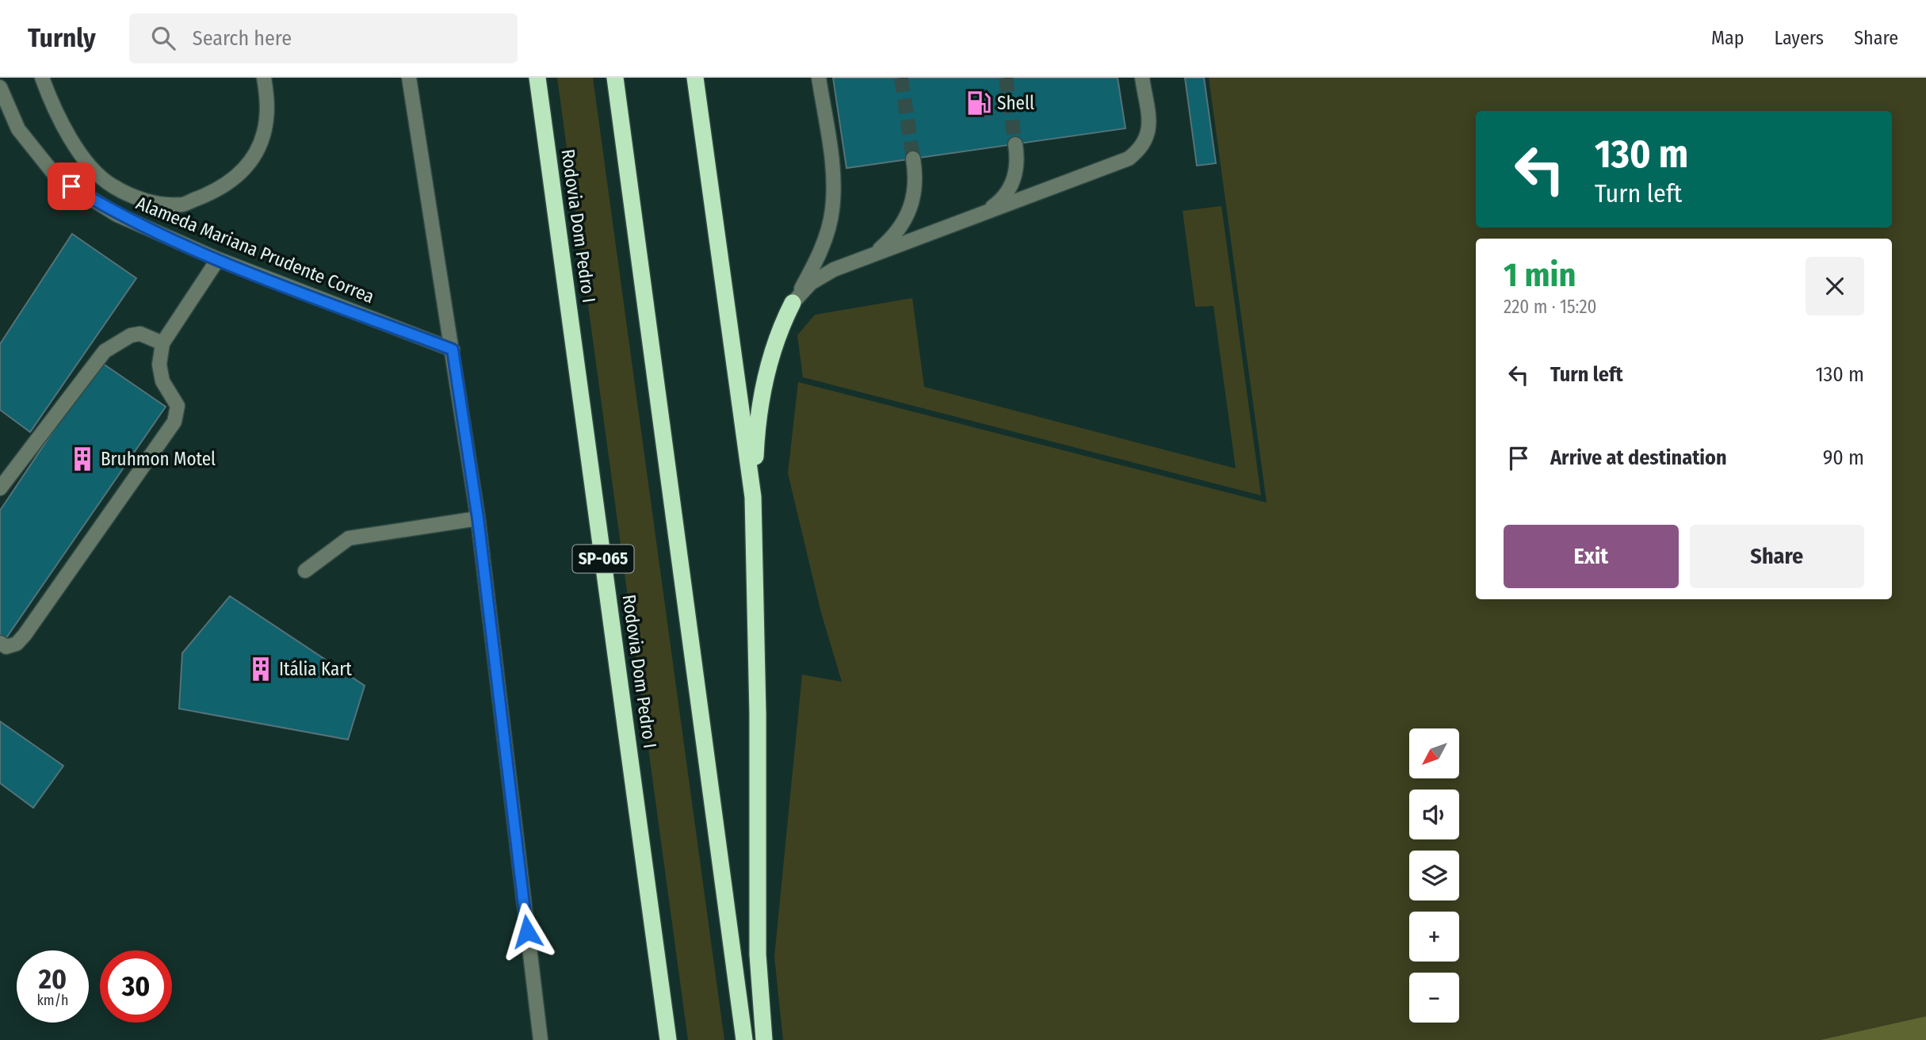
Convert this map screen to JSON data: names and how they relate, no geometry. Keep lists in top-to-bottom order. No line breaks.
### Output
{"streets":{"highway":["Rodovia Dom Pedro I","SP-065"],"street":["Alameda Mariana Prudente Correa"]},"places":{"fuel station":["Shell"],"building":["Bruhmon Motel","Itália Kart"]},"north":"bottom left","page":{"header":"Turnly","search":"Search here","nav":["Map","Layers","Share"],"turn":["130 m","Turn left"],"heading":["1 min","220 m · 15:20"],"list":[{"name":"Turn left","value":"130 m"},{"name":"Arrive at destination","value":"90 m"}],"buttons":["Exit","Share"],"map_buttons":["+","−"],"speed":"20 km/h","limit":"30"}}
